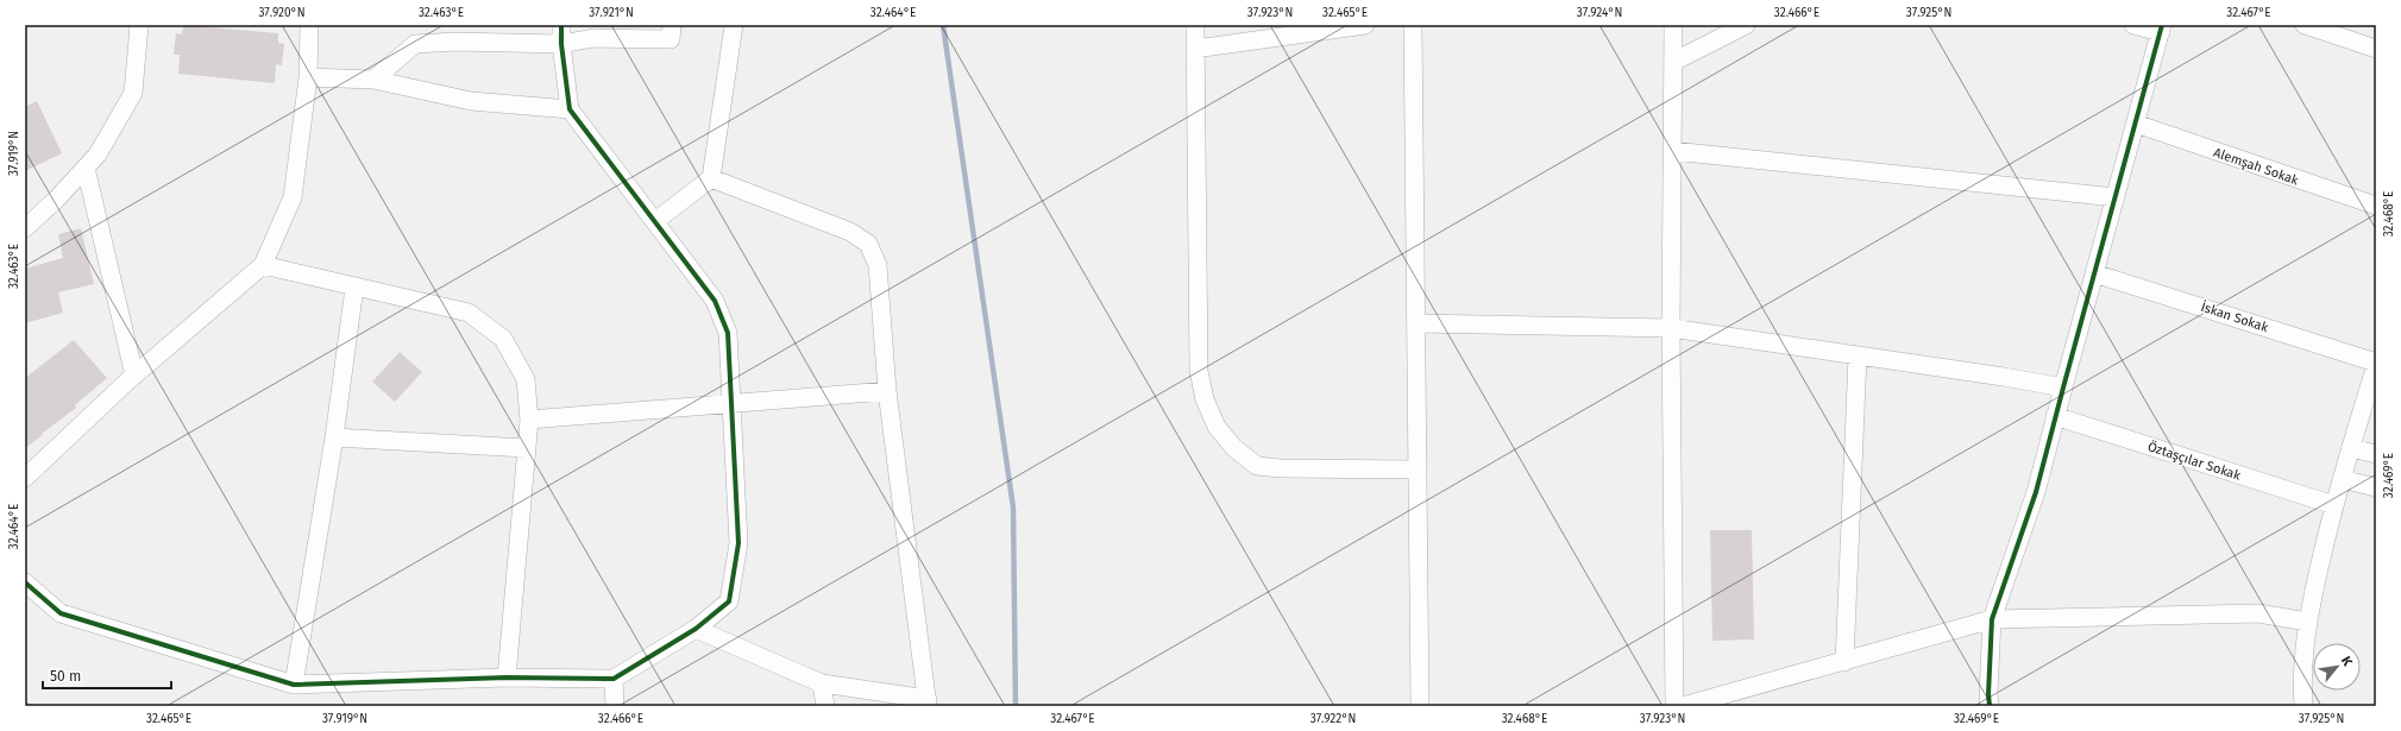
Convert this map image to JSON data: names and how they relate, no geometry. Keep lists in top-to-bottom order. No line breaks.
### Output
{"streets":{"street":["Alemşah Sokak","İskan Sokak","Öztaşçılar Sokak"]},"scale_bar":"50 m","north":"top right","coordinates":["37.920°N","32.463°E","37.921°N","32.464°E","37.923°N","32.465°E","37.924°N","32.466°E","37.925°N","32.467°E","37.919°N","32.468°E","32.469°E","37.922°N"]}
